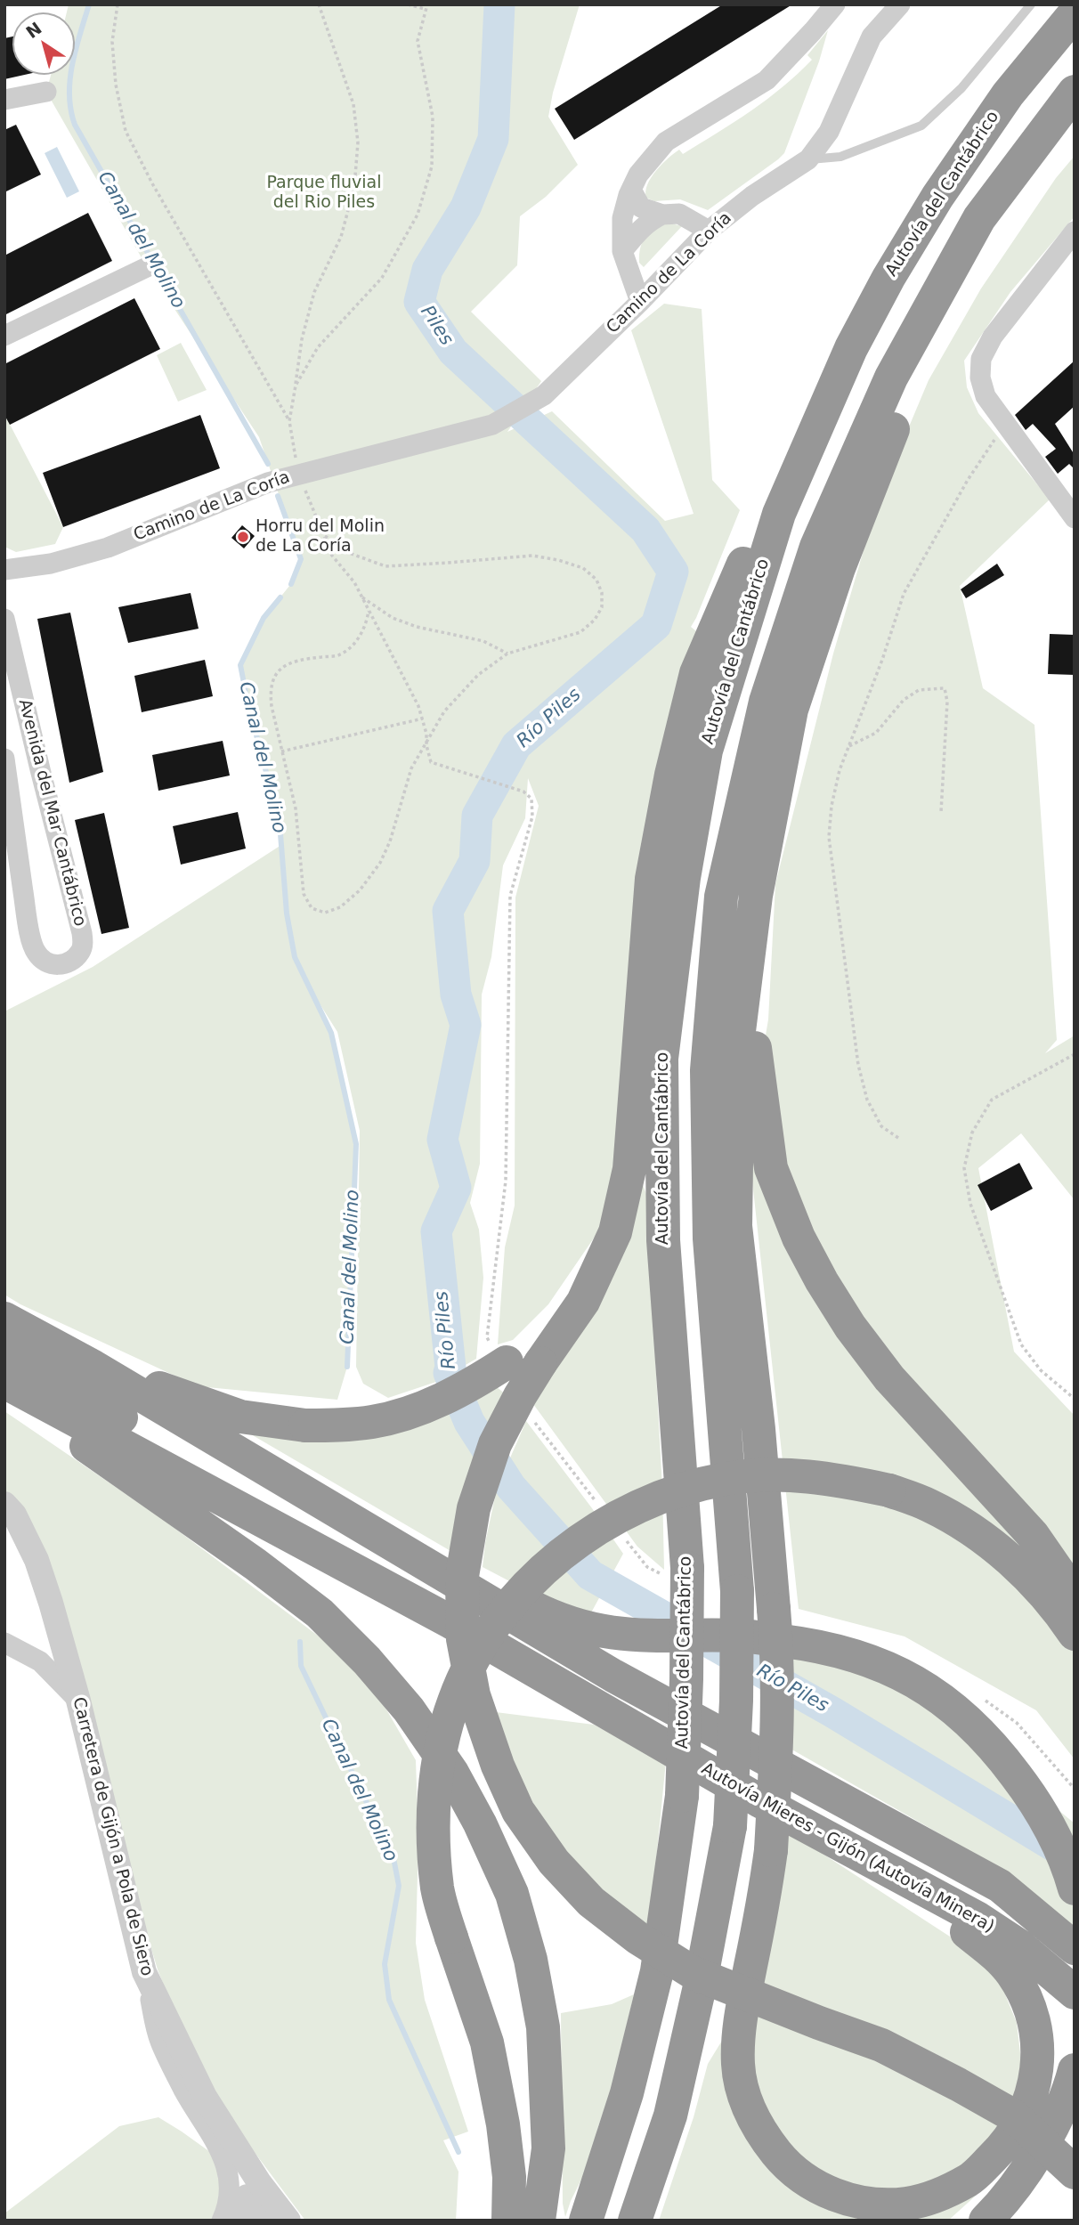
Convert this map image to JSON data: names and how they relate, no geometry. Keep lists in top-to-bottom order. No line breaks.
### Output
{"streets":{"highway":["Autovía del Cantábrico","Autovía Mieres - Gijón (Autovía Minera)"],"street":["Camino de La Coría","Avenida del Mar Cantábrico","Carretera de Gijón a Pola de Siero"]},"water":["Canal del Molino","Piles","Río Piles"],"parks":["Parque fluvial del Rio Piles"],"places":["Horru del Molin de La Coría"],"north":"top left"}
